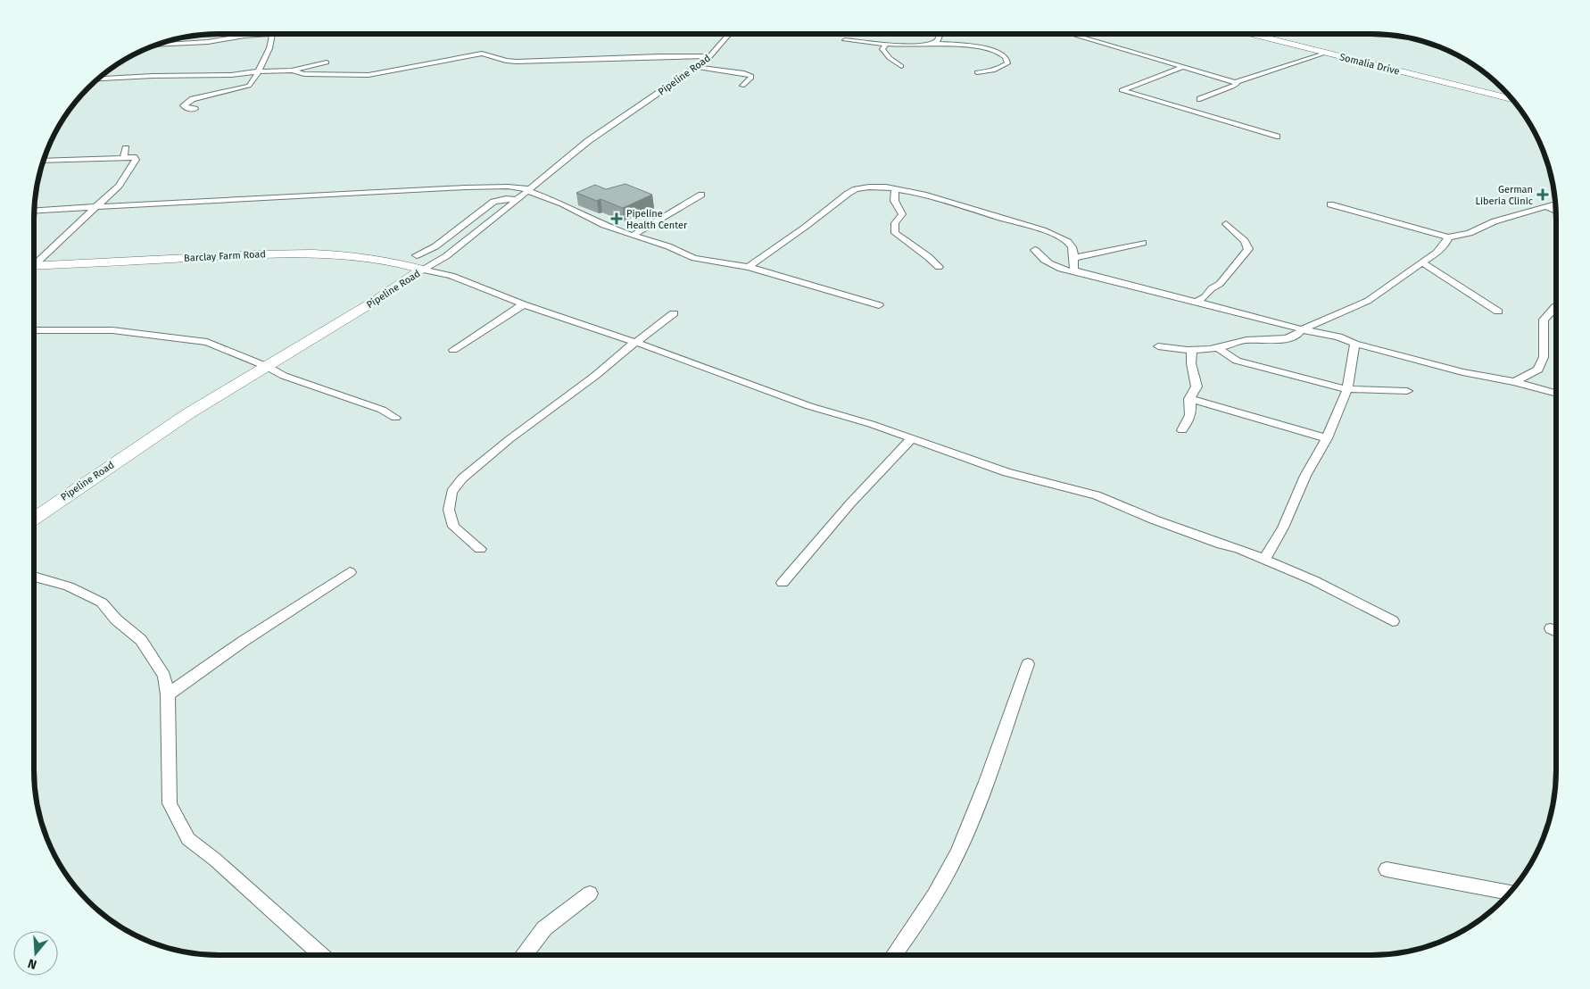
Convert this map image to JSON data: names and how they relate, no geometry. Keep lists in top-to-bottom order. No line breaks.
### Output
{"streets":{"main road":["Somalia Drive"],"street":["Pipeline Road","Barclay Farm Road"]},"crossings":[["Pipeline Road","Barclay Farm Road"]],"places":{"health":["German Liberia Clinic","Pipeline Health Center"]},"north":"bottom"}
